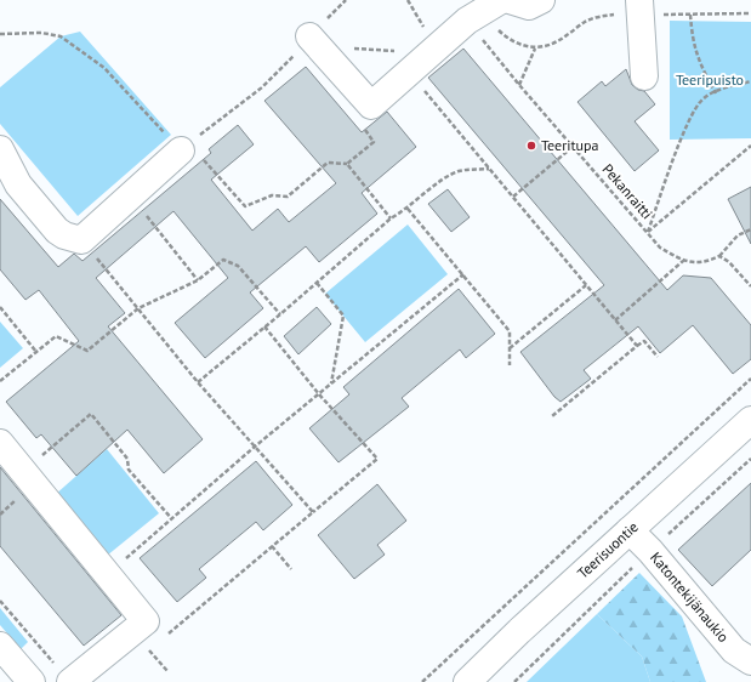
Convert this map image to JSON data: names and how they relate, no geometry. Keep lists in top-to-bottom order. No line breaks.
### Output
{"streets":{"main road":["Teerisuontie","Katontekijänaukio"],"path":["Pekanraitti"]},"crossings":[["Teerisuontie","Katontekijänaukio"]],"parks":["Teeripuisto"],"places":["Teeritupa"]}
